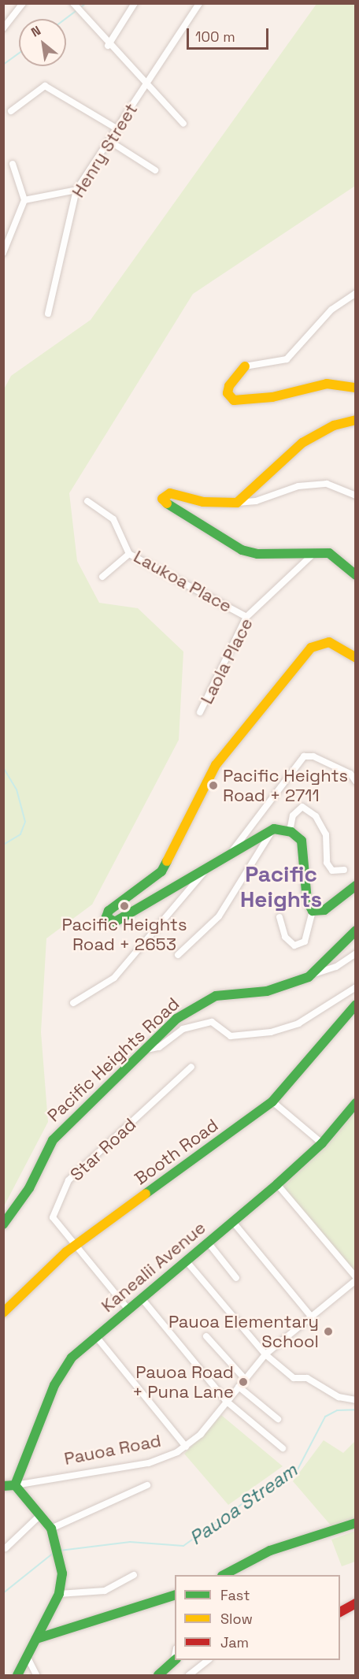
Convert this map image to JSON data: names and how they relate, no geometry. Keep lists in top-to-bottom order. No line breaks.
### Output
{"streets":{"street":["Henry Street","Laukoa Place","Laola Place","Pacific Heights Road","Star Road","Booth Road","Kanealii Avenue","Pauoa Road"]},"crossings":[["Laukoa Place","Laola Place"],["Star Road","Booth Road"],["Star Road","Kanealii Avenue"],["Kanealii Avenue","Pauoa Road"]],"districts":["Pacific Heights"],"water":["Pauoa Stream"],"places":["Pacific Heights Road + 2711","Pacific Heights Road + 2653","Pauoa Elementary School","Pauoa Road + Puna Lane"],"legend":["Fast","Slow","Jam"],"scale_bar":"100 m","north":"top left"}
